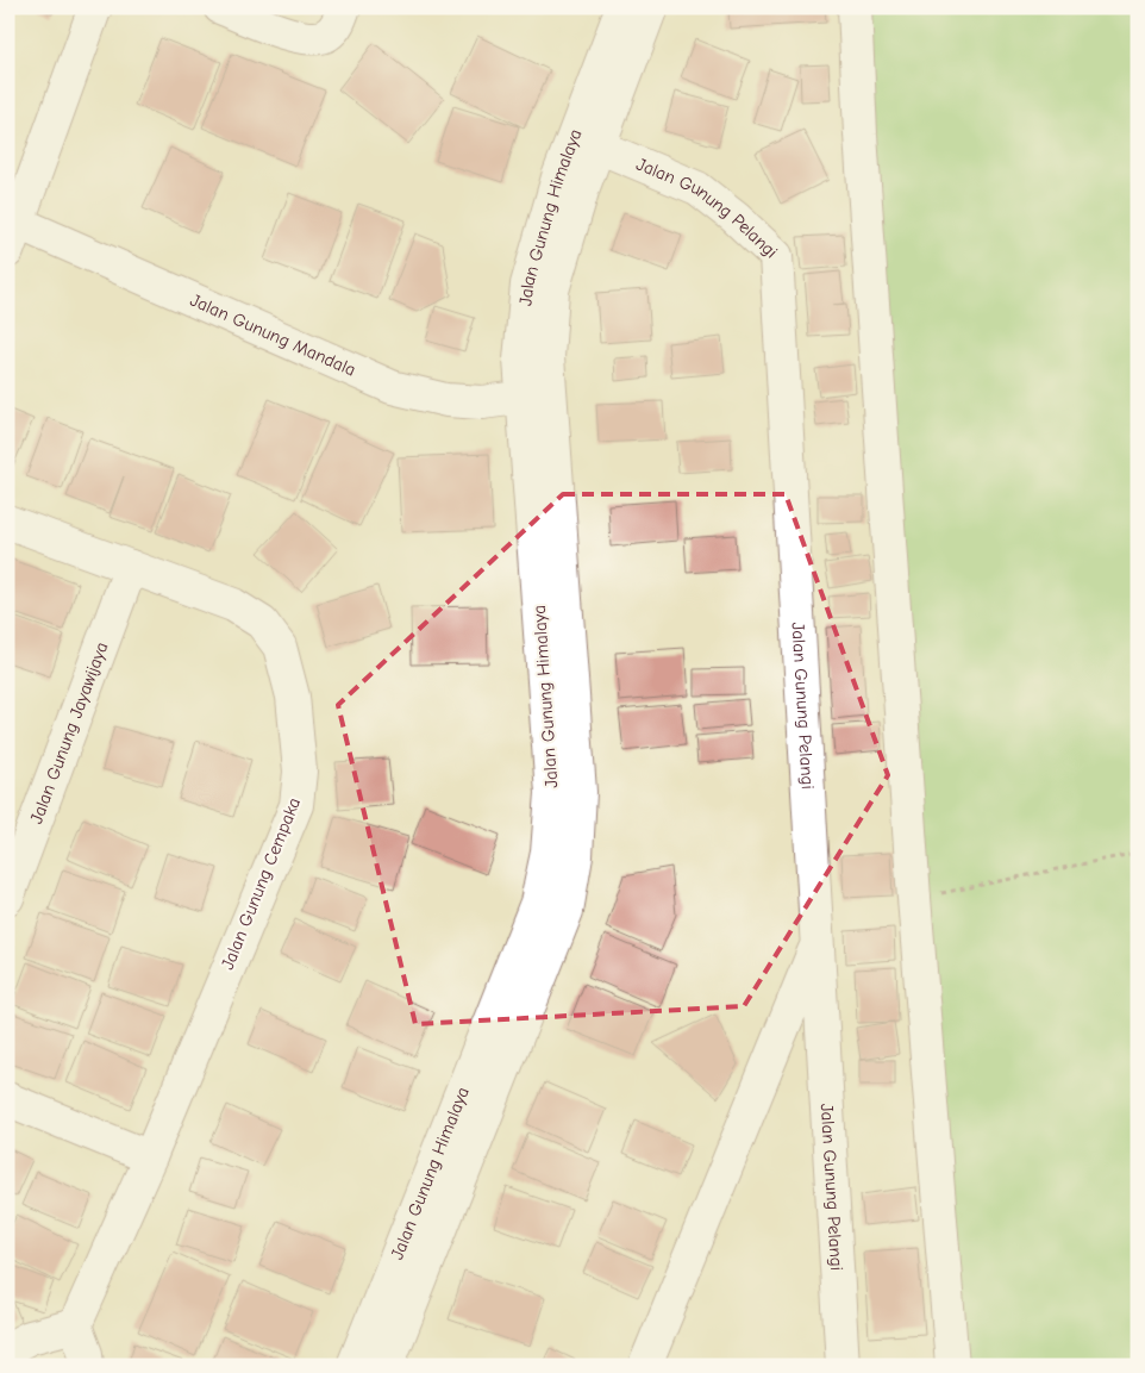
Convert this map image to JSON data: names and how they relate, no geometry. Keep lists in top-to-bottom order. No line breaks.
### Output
{"streets":{"street":["Jalan Gunung Pelangi","Jalan Gunung Himalaya","Jalan Gunung Mandala","Jalan Gunung Jayawijaya","Jalan Gunung Cempaka"]},"crossings":[["Jalan Gunung Pelangi","Jalan Gunung Himalaya"],["Jalan Gunung Himalaya","Jalan Gunung Mandala"],["Jalan Gunung Jayawijaya","Jalan Gunung Cempaka"]]}
